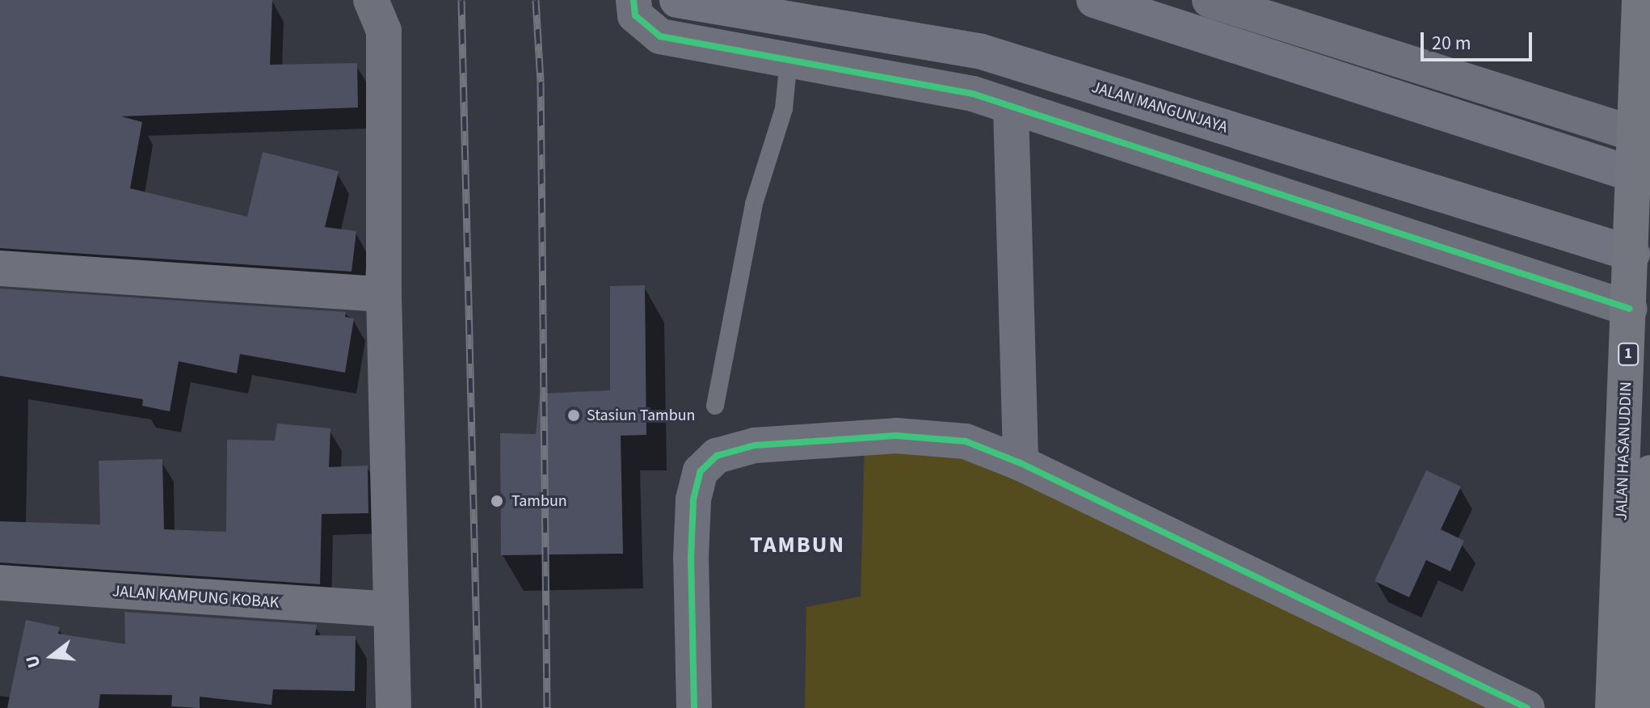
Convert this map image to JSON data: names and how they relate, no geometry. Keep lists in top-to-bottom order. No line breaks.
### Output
{"streets":{"highway":["1","JALAN HASANUDDIN"],"main road":["JALAN MANGUNJAYA"],"street":["JALAN KAMPUNG KOBAK"]},"crossings":[["JALAN MANGUNJAYA","JALAN HASANUDDIN"]],"districts":["TAMBUN"],"places":["Stasiun Tambun","Tambun"],"scale_bar":"20 m","north":"left"}
